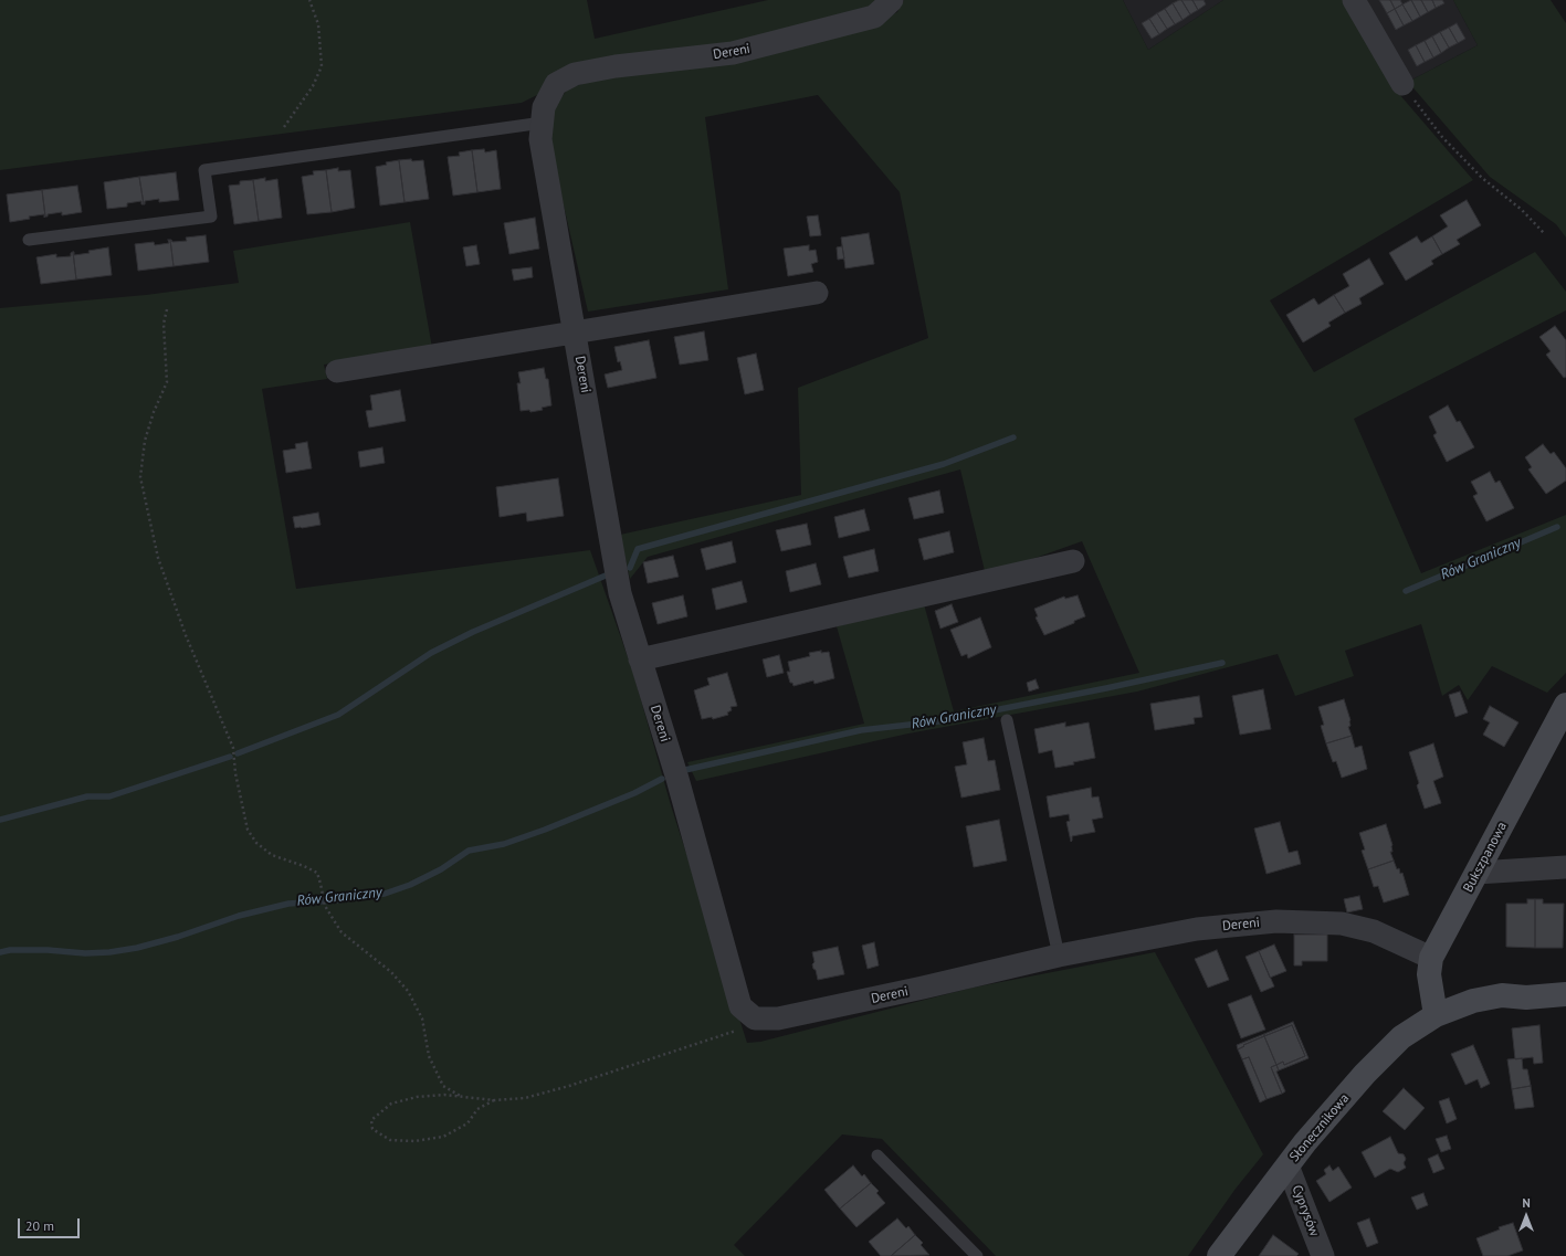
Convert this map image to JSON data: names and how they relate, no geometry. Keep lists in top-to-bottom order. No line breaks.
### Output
{"streets":{"street":["Dereni","Bukszpanowa","Słonecznikowa","Cyprysów"]},"crossings":[["Dereni","Bukszpanowa"],["Bukszpanowa","Słonecznikowa"],["Słonecznikowa","Cyprysów"]],"water":["Rów Graniczny"],"scale_bar":"20 m","north":"top"}
